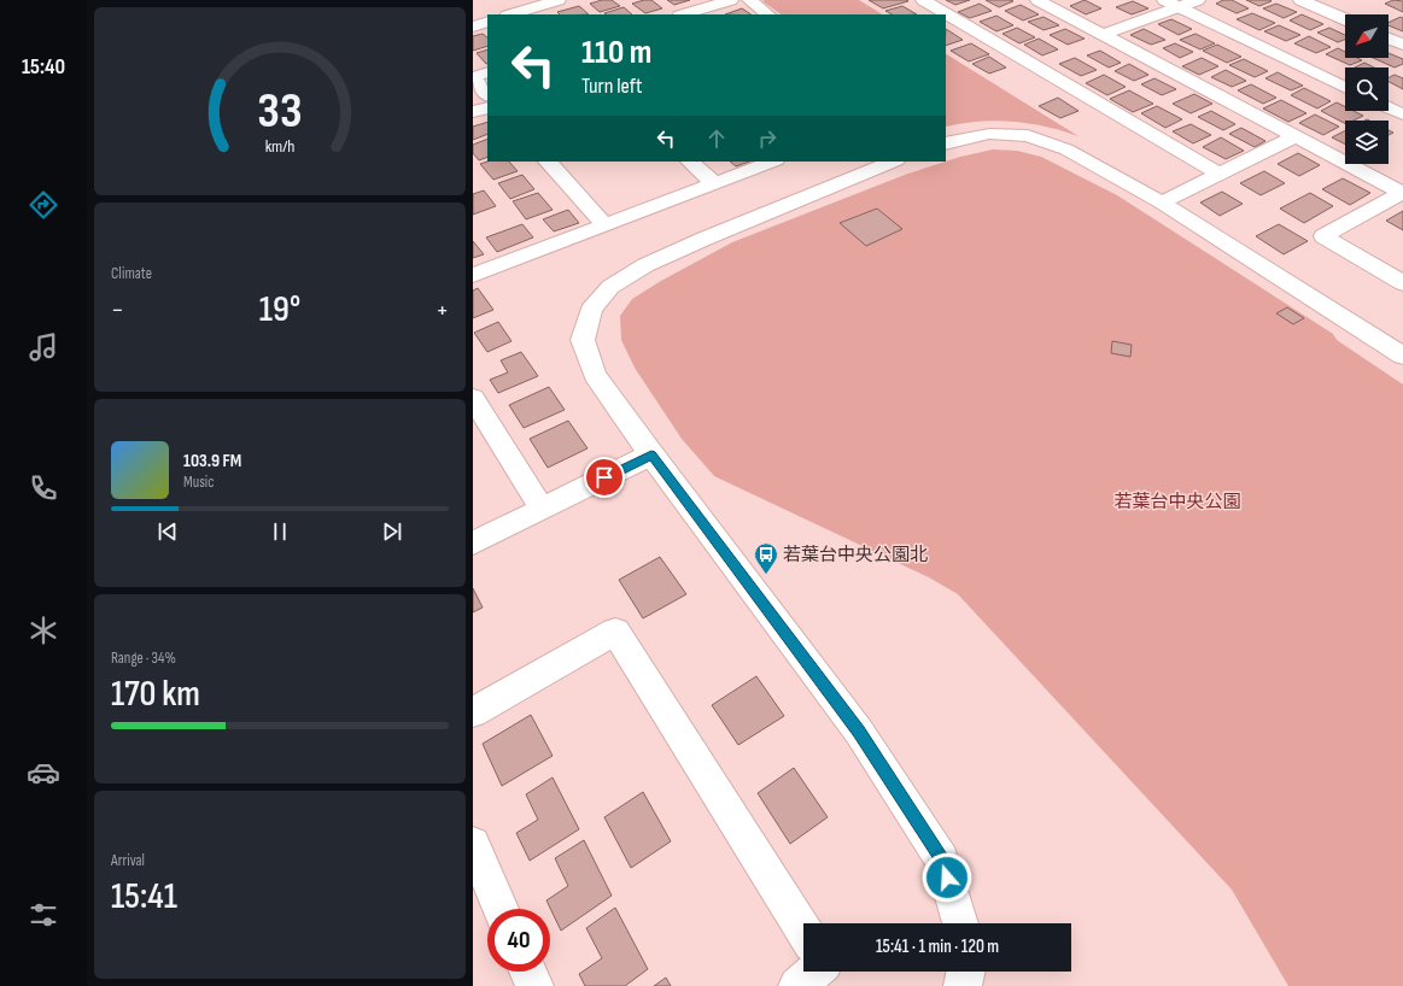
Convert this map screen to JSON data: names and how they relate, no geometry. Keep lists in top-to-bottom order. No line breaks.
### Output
{"parks":["若葉台中央公園"],"places":{"bus stop":["若葉台中央公園北"]},"north":"bottom left","page":{"tabs":"15:40","turn":["110 m","Turn left"],"tile":["Climate",["Range · 34%","170 km"],["Arrival","15:41"]],"heat":["−","19°","+"],"song":["103.9 FM","Music"],"limit":"40","trip":"15:41 · 1 min · 120 m","gauge":["33","km/h"]}}
